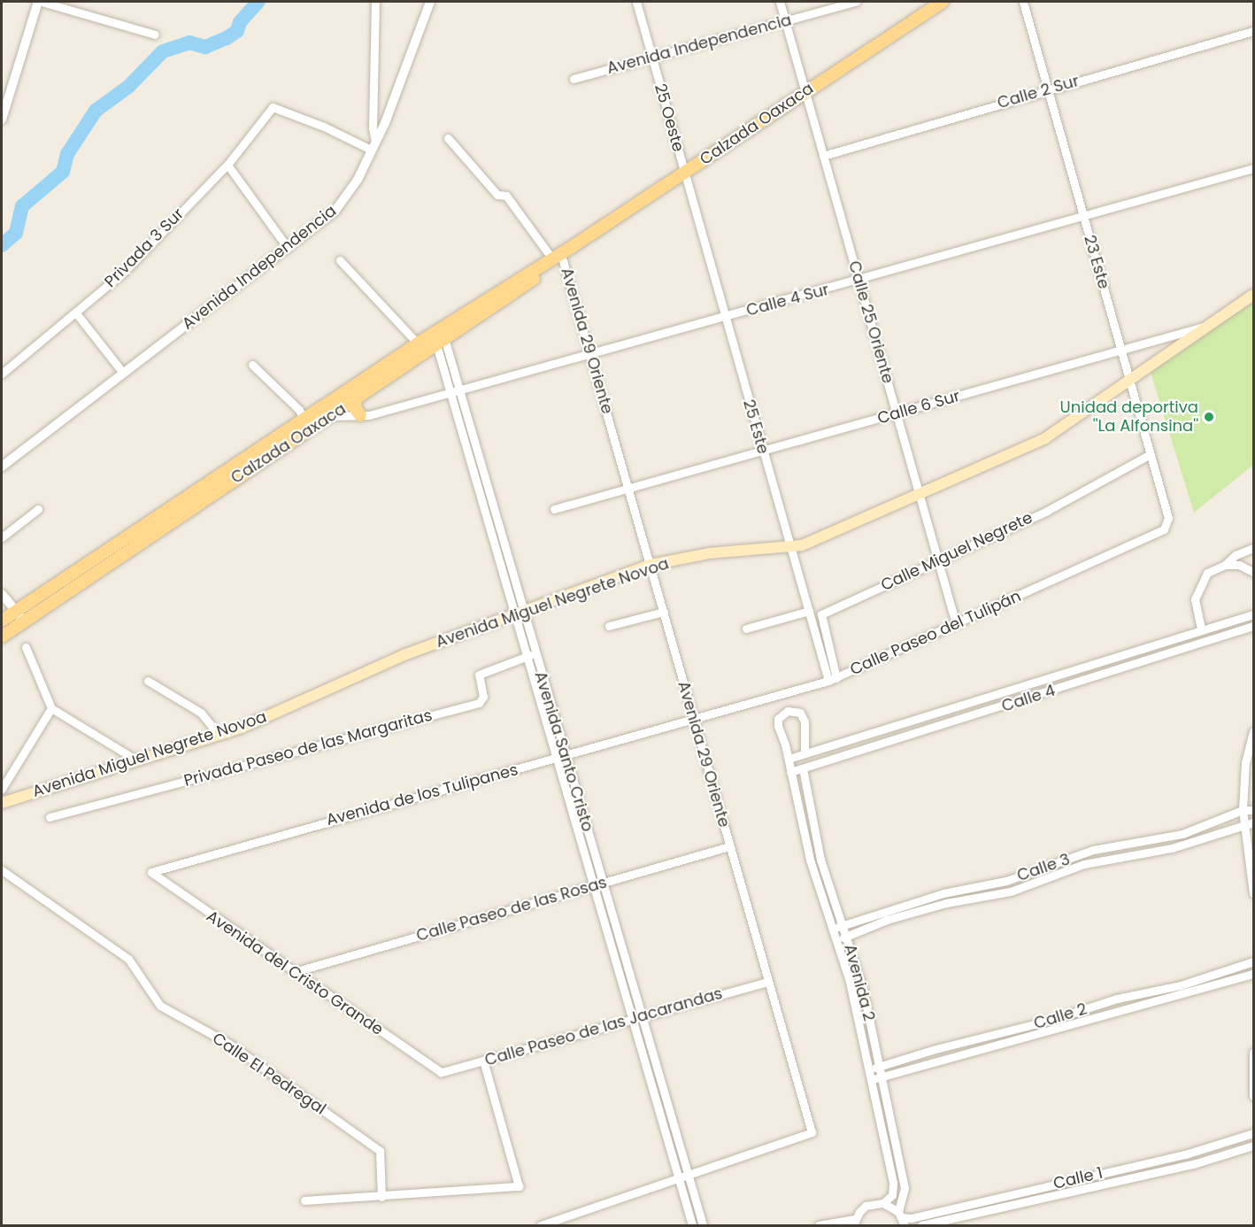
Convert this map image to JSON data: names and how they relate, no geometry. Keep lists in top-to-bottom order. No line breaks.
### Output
{"streets":{"main road":["Calzada Oaxaca","Avenida Miguel Negrete Novoa"],"street":["Avenida Independencia","Calle 2 Sur","25 Oeste","Privada 3 Sur","23 Este","Calle 4 Sur","Calle 25 Oriente","Avenida 29 Oriente","Calle 6 Sur","25 Este","Calle Miguel Negrete","Calle Paseo del Tulipán","Calle 4","Privada Paseo de las Margaritas","Avenida Santo Cristo","Avenida de los Tulipanes","Calle 3","Calle Paseo de las Rosas","Avenida del Cristo Grande","Avenida 2","Calle 2","Calle Paseo de las Jacarandas","Calle El Pedregal","Calle 1"]},"crossings":[["Avenida Independencia","25 Oeste"],["Avenida Independencia","Privada 3 Sur"],["Avenida Independencia","Calle 25 Oriente"],["Calle 2 Sur","23 Este"],["Calle 2 Sur","Calle 25 Oriente"],["25 Oeste","Calzada Oaxaca"],["25 Oeste","25 Este"],["Calzada Oaxaca","Calle 4 Sur"],["Calzada Oaxaca","Calle 25 Oriente"],["Calzada Oaxaca","Avenida 29 Oriente"],["Calzada Oaxaca","25 Este"],["Calzada Oaxaca","Avenida Santo Cristo"],["23 Este","Calle 4 Sur"],["23 Este","Calle 6 Sur"],["23 Este","Calle Miguel Negrete"],["23 Este","Avenida Miguel Negrete Novoa"],["23 Este","Calle Paseo del Tulipán"],["Calle 4 Sur","Calle 25 Oriente"],["Calle 4 Sur","Avenida 29 Oriente"],["Calle 4 Sur","25 Este"],["Calle 4 Sur","Avenida Santo Cristo"],["Calle 25 Oriente","Calle 6 Sur"],["Calle 25 Oriente","Calle Miguel Negrete"],["Calle 25 Oriente","Avenida Miguel Negrete Novoa"],["Calle 25 Oriente","Calle Paseo del Tulipán"],["Avenida 29 Oriente","Calle 6 Sur"],["Avenida 29 Oriente","Avenida Miguel Negrete Novoa"],["Avenida 29 Oriente","Calle Paseo del Tulipán"],["Avenida 29 Oriente","Avenida Santo Cristo"],["Avenida 29 Oriente","Avenida de los Tulipanes"],["Avenida 29 Oriente","Calle Paseo de las Rosas"],["Avenida 29 Oriente","Calle Paseo de las Jacarandas"],["Calle 6 Sur","25 Este"],["Calle 6 Sur","Avenida Miguel Negrete Novoa"],["25 Este","Calle Miguel Negrete"],["25 Este","Avenida Miguel Negrete Novoa"],["25 Este","Calle Paseo del Tulipán"],["Calle Miguel Negrete","Calle Paseo del Tulipán"],["Avenida Miguel Negrete Novoa","Avenida Santo Cristo"],["Calle Paseo del Tulipán","Avenida de los Tulipanes"],["Calle 4","Avenida 2"],["Privada Paseo de las Margaritas","Avenida Santo Cristo"],["Avenida Santo Cristo","Avenida de los Tulipanes"],["Avenida Santo Cristo","Calle Paseo de las Rosas"],["Avenida Santo Cristo","Calle Paseo de las Jacarandas"],["Avenida de los Tulipanes","Avenida del Cristo Grande"],["Calle 3","Avenida 2"],["Calle Paseo de las Rosas","Avenida del Cristo Grande"],["Avenida del Cristo Grande","Calle Paseo de las Jacarandas"],["Avenida 2","Calle 2"],["Avenida 2","Calle 1"]],"places":["Unidad deportiva ''La Alfonsina''"]}
